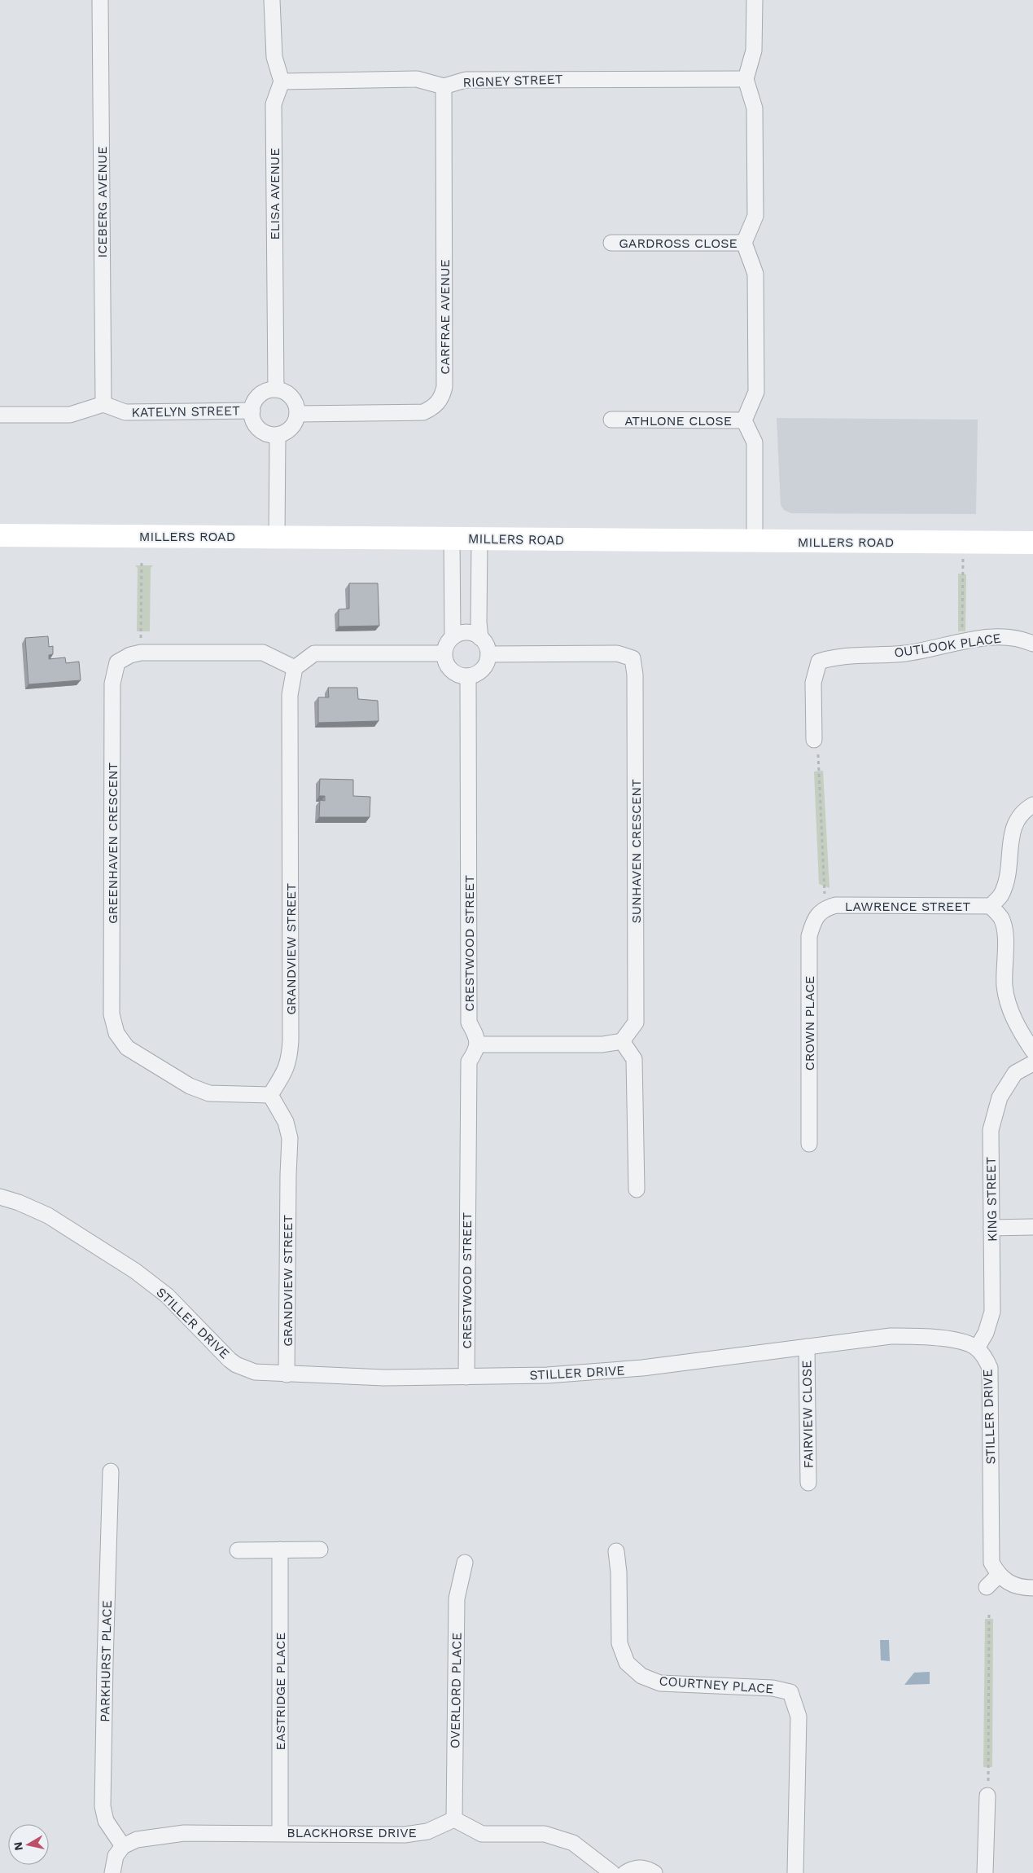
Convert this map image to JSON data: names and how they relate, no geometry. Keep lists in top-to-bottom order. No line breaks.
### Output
{"streets":{"street":["RIGNEY STREET","ELISA AVENUE","ICEBERG AVENUE","GARDROSS CLOSE","CARFRAE AVENUE","KATELYN STREET","ATHLONE CLOSE","MILLERS ROAD","OUTLOOK PLACE","GREENHAVEN CRESCENT","SUNHAVEN CRESCENT","LAWRENCE STREET","CRESTWOOD STREET","GRANDVIEW STREET","CROWN PLACE","KING STREET","STILLER DRIVE","FAIRVIEW CLOSE","PARKHURST PLACE","COURTNEY PLACE","OVERLORD PLACE","EASTRIDGE PLACE","BLACKHORSE DRIVE"]},"crossings":[["RIGNEY STREET","ELISA AVENUE"],["RIGNEY STREET","CARFRAE AVENUE"],["ELISA AVENUE","CARFRAE AVENUE"],["ELISA AVENUE","KATELYN STREET"],["ICEBERG AVENUE","KATELYN STREET"],["CARFRAE AVENUE","KATELYN STREET"],["GREENHAVEN CRESCENT","GRANDVIEW STREET"],["SUNHAVEN CRESCENT","CRESTWOOD STREET"],["LAWRENCE STREET","CROWN PLACE"],["CRESTWOOD STREET","STILLER DRIVE"],["GRANDVIEW STREET","STILLER DRIVE"],["KING STREET","STILLER DRIVE"],["STILLER DRIVE","FAIRVIEW CLOSE"],["PARKHURST PLACE","BLACKHORSE DRIVE"],["OVERLORD PLACE","BLACKHORSE DRIVE"],["EASTRIDGE PLACE","BLACKHORSE DRIVE"]],"north":"left"}
